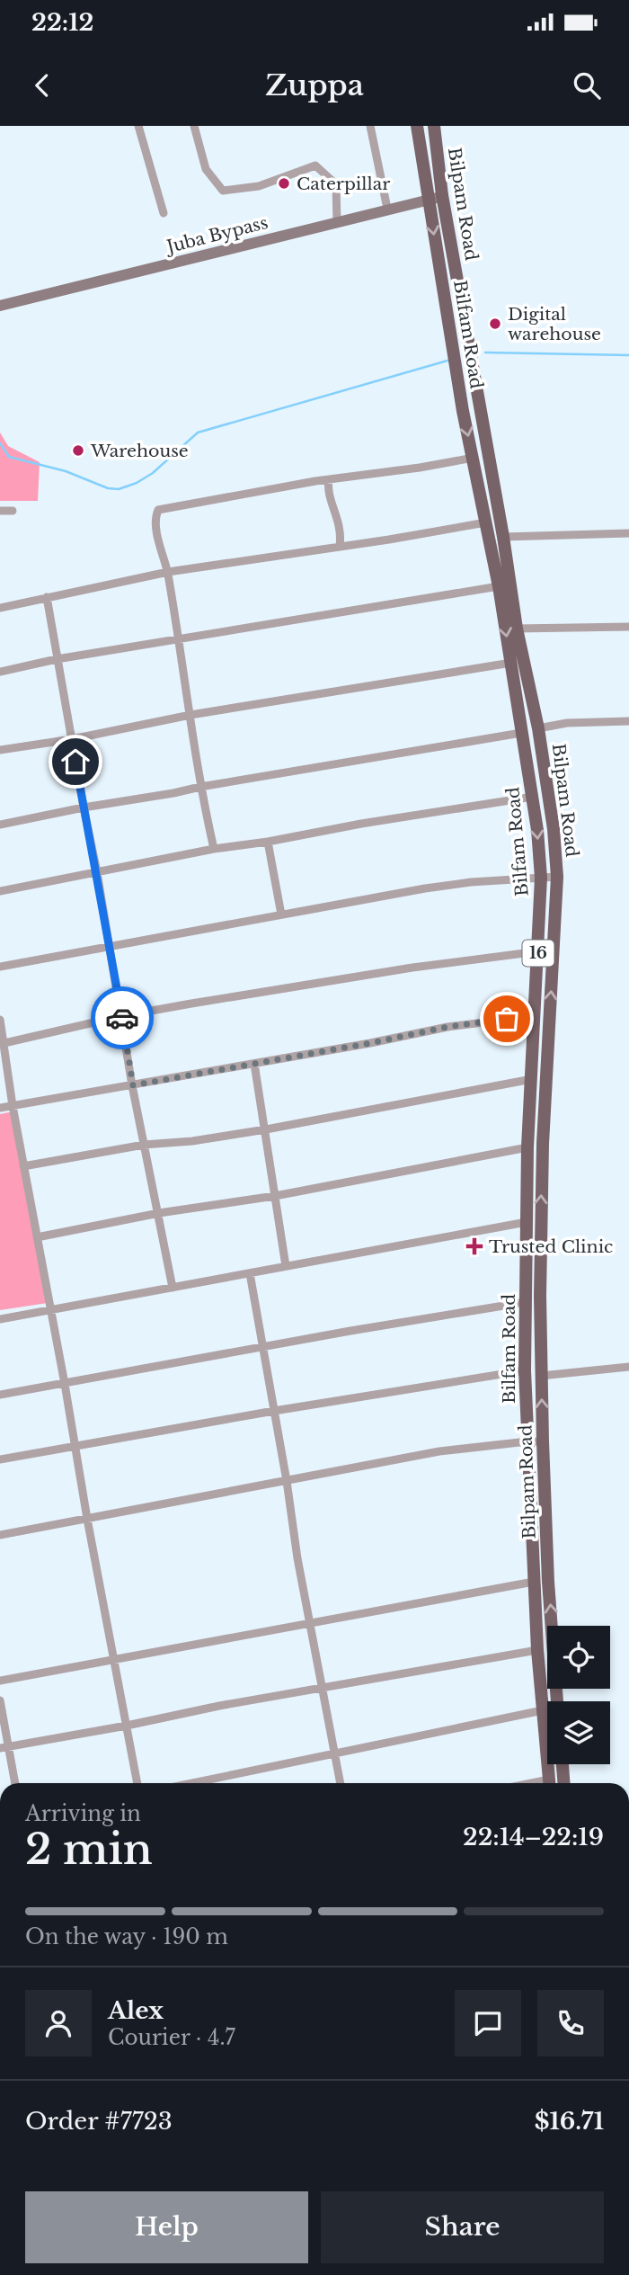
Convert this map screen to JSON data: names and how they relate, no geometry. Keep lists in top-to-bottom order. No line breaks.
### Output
{"streets":{"main road":["Bilpam Road","Juba Bypass","Bilfam Road","16"]},"crossings":[["Bilpam Road","Juba Bypass"]],"one_way":["Bilpam Road"],"places":{"other":["Caterpillar","Digital warehouse","Warehouse"],"health":["Trusted Clinic"]},"page":{"status":"22:12","header":"Zuppa","heading":["2 min","Arriving in","22:14–22:19"],"panel":["Alex","Courier · 4.7","Order #7723","$16.71"],"bar":"On the way · 190 m","buttons":["Help","Share"]}}
